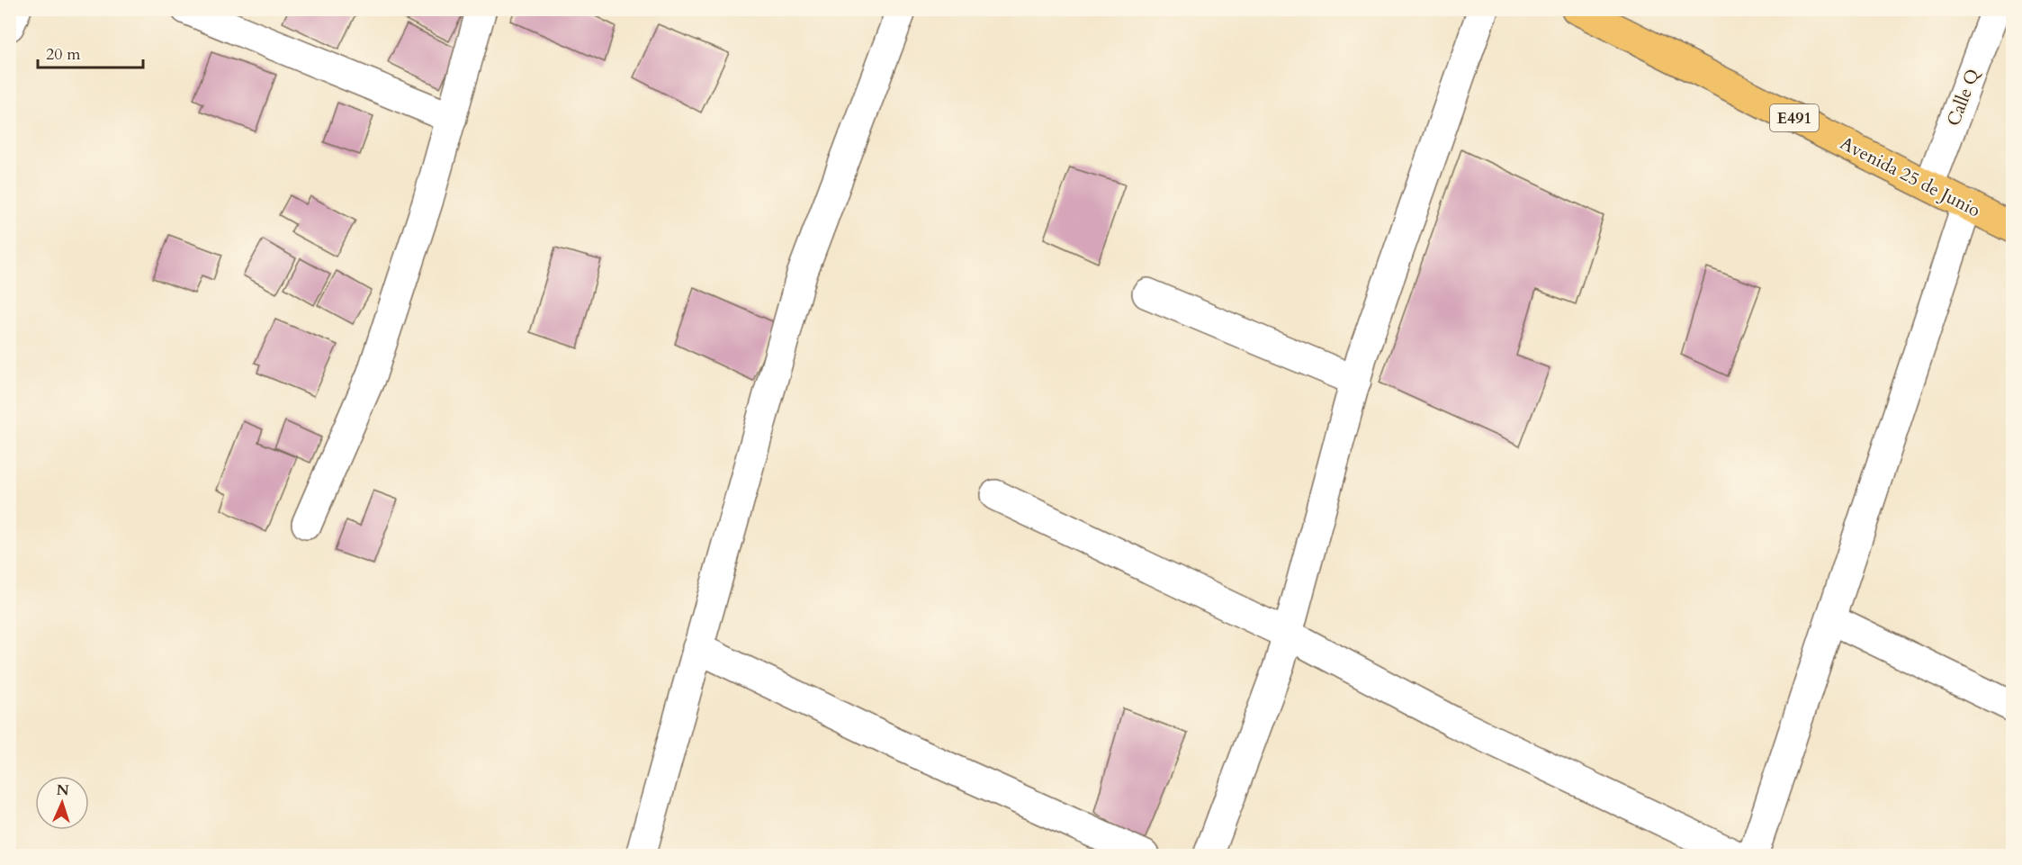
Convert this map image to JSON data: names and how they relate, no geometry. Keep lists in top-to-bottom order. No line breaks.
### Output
{"streets":{"highway":["E491","Avenida 25 de Junio"],"street":["Calle Q"]},"crossings":[["Calle Q","Avenida 25 de Junio"]],"scale_bar":"20 m","north":"top"}
